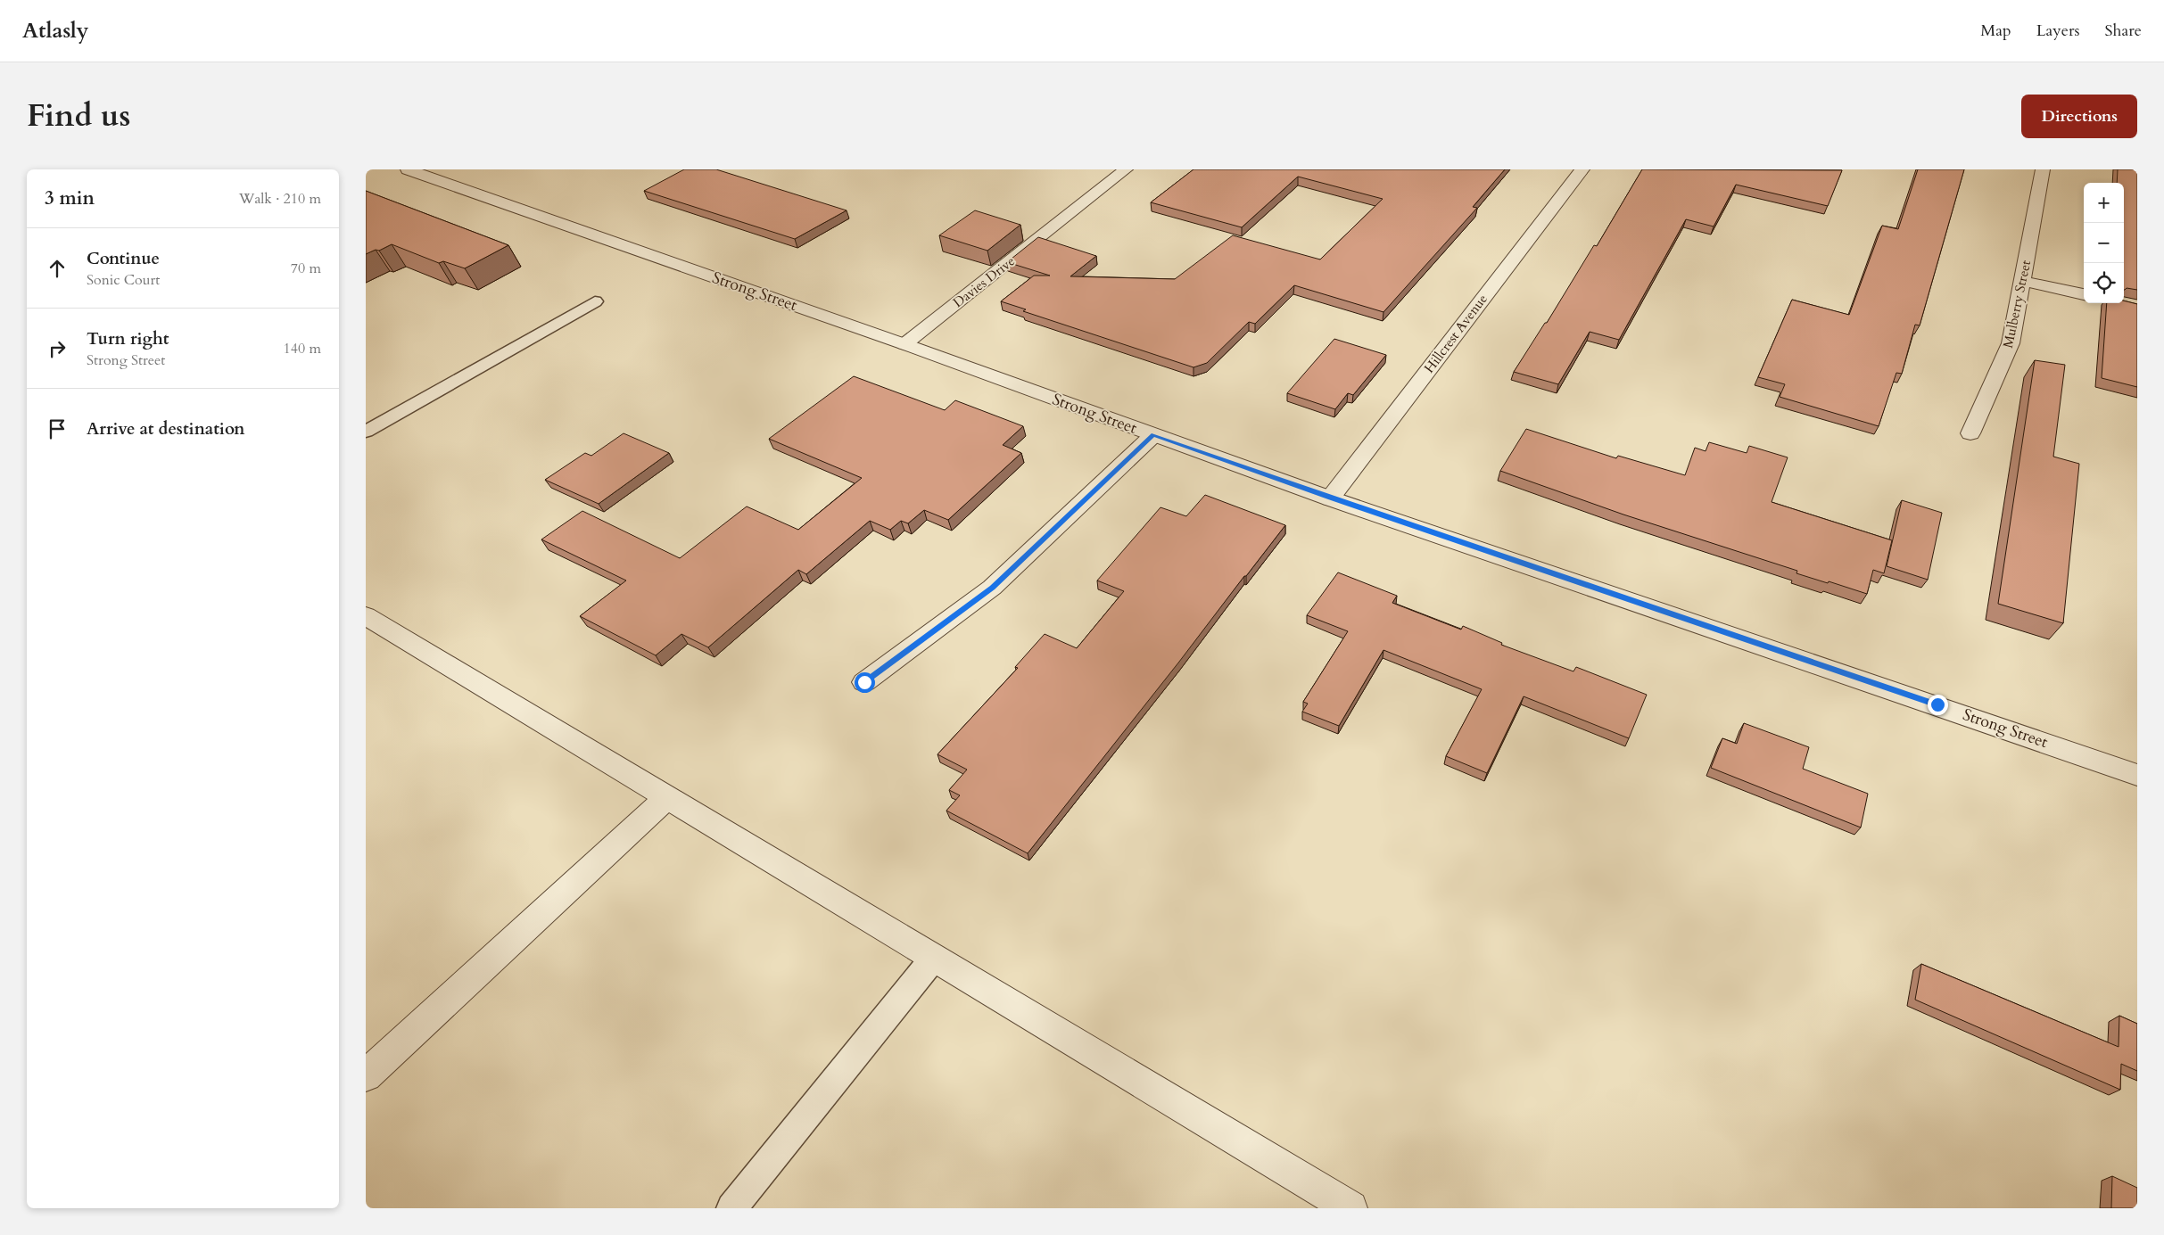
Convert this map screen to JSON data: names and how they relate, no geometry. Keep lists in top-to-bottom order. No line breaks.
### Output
{"streets":{"street":["Davies Drive","Strong Street","Mulberry Street","Hillcrest Avenue"]},"crossings":[["Davies Drive","Strong Street"],["Strong Street","Hillcrest Avenue"]],"page":{"header":"Atlasly","nav":["Map","Layers","Share"],"title":"Find us","buttons":"Directions","heading":["3 min","Walk · 210 m"],"map_buttons":["+","−"],"list":[["Continue","Sonic Court","70 m"],["Turn right","Strong Street","140 m"],"Arrive at destination"]}}
